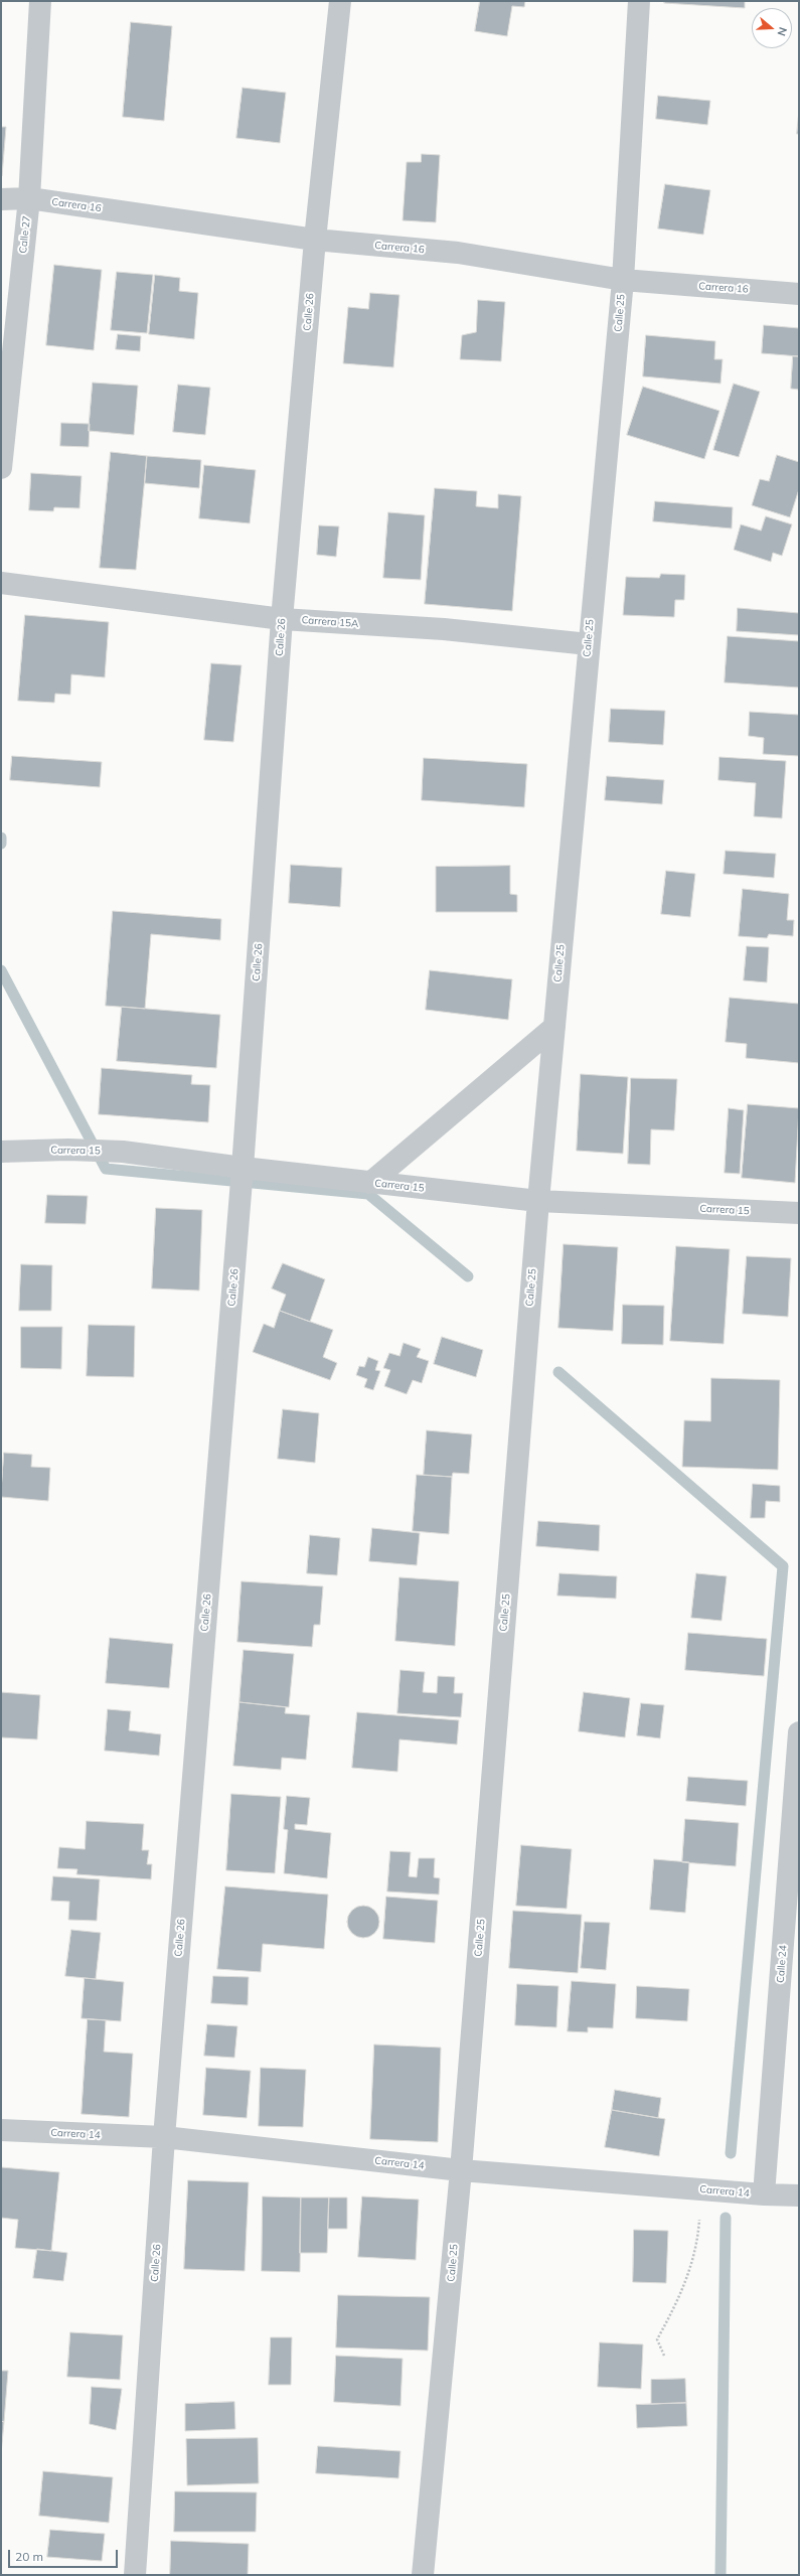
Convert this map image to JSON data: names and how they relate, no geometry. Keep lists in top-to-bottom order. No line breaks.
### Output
{"streets":{"street":["Carrera 16","Calle 27","Calle 26","Calle 25","Carrera 15A","Carrera 15","Calle 24","Carrera 14"]},"crossings":[["Carrera 16","Calle 27"],["Carrera 16","Calle 26"],["Carrera 16","Calle 25"],["Calle 26","Carrera 15A"],["Calle 26","Carrera 15"],["Calle 26","Carrera 14"],["Calle 25","Carrera 15A"],["Calle 25","Carrera 15"],["Calle 25","Carrera 14"],["Calle 24","Carrera 14"]],"scale_bar":"20 m","north":"right"}
